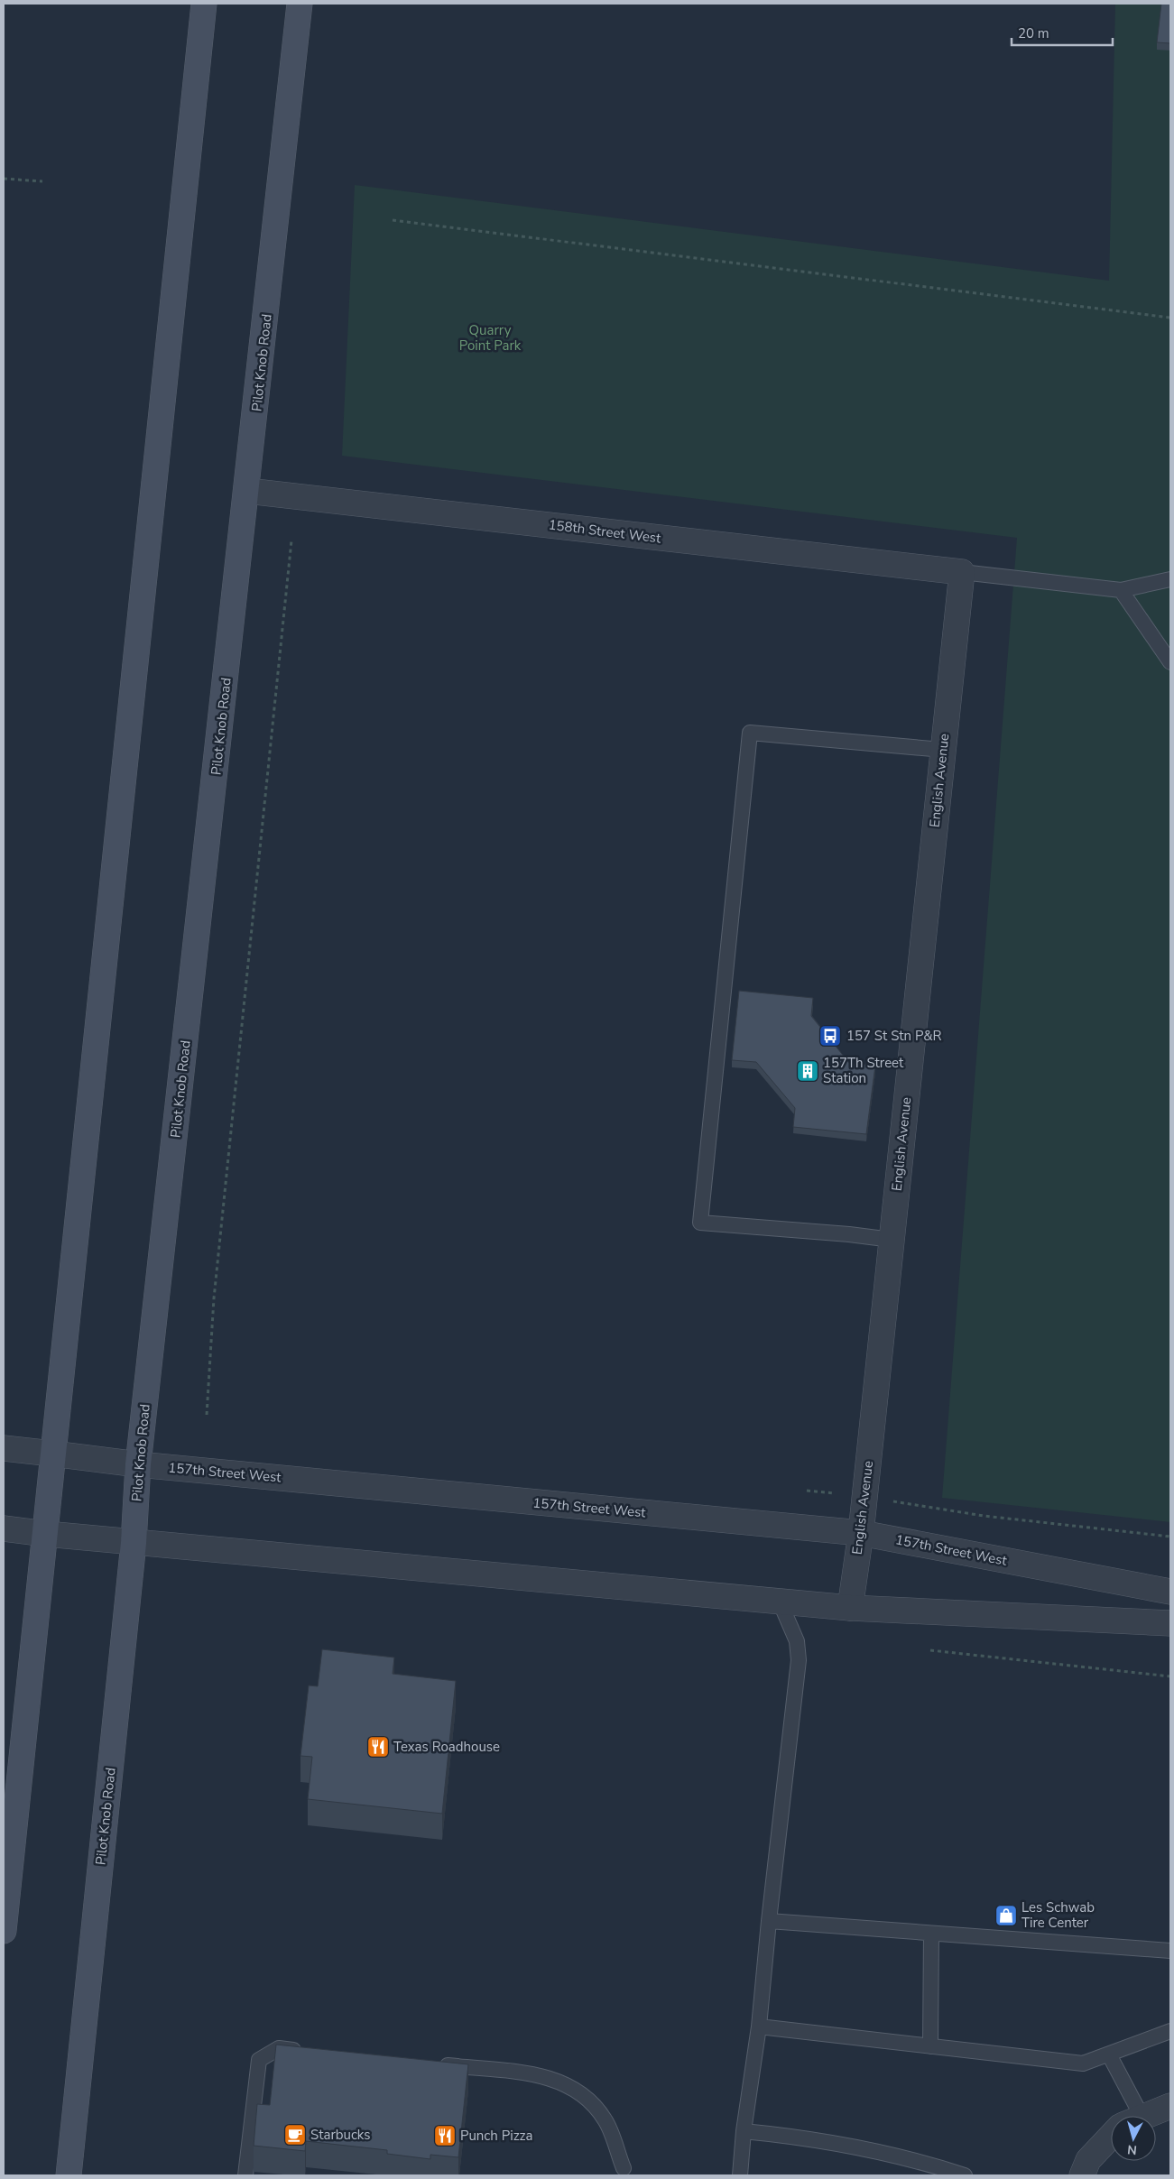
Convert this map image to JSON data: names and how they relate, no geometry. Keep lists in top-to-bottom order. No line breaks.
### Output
{"streets":{"main road":["Pilot Knob Road"],"street":["158th Street West","English Avenue","157th Street West"]},"crossings":[["Pilot Knob Road","158th Street West"],["Pilot Knob Road","157th Street West"],["158th Street West","English Avenue"],["English Avenue","157th Street West"]],"parks":["Quarry Point Park"],"places":{"bus stop":["157 St Stn P&R"],"building":["157Th Street Station"],"restaurant":["Texas Roadhouse","Punch Pizza"],"shop":["Les Schwab Tire Center"],"cafe":["Starbucks"]},"scale_bar":"20 m","north":"bottom"}
